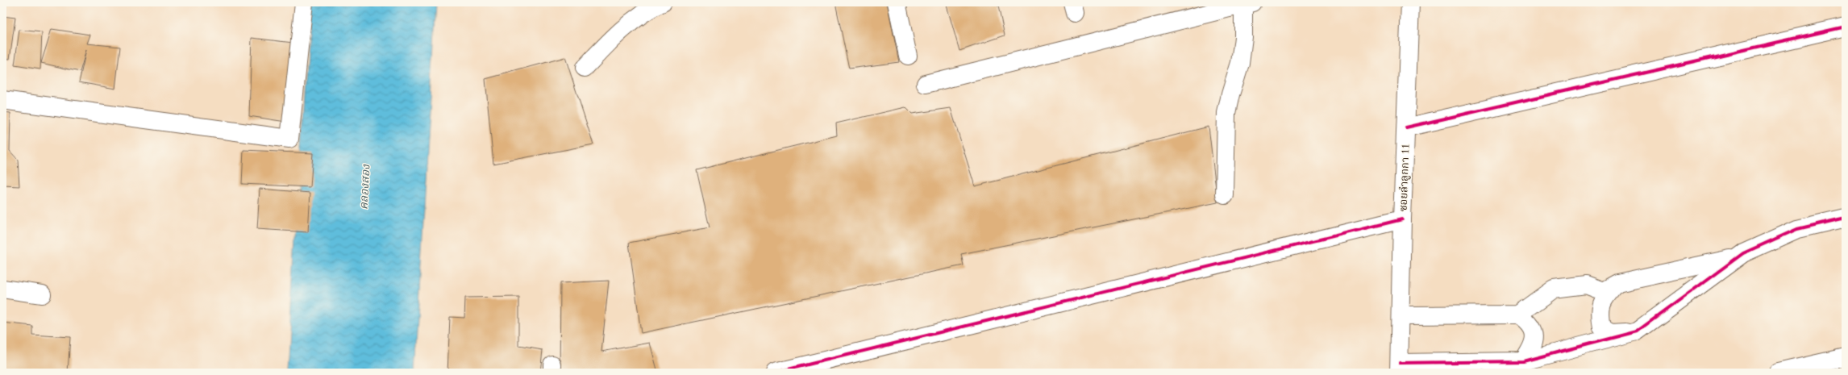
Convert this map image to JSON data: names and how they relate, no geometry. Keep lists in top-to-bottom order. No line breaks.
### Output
{"streets":{"street":["ซอยลำลูกกา 11"]},"water":["คลองสอง"]}
